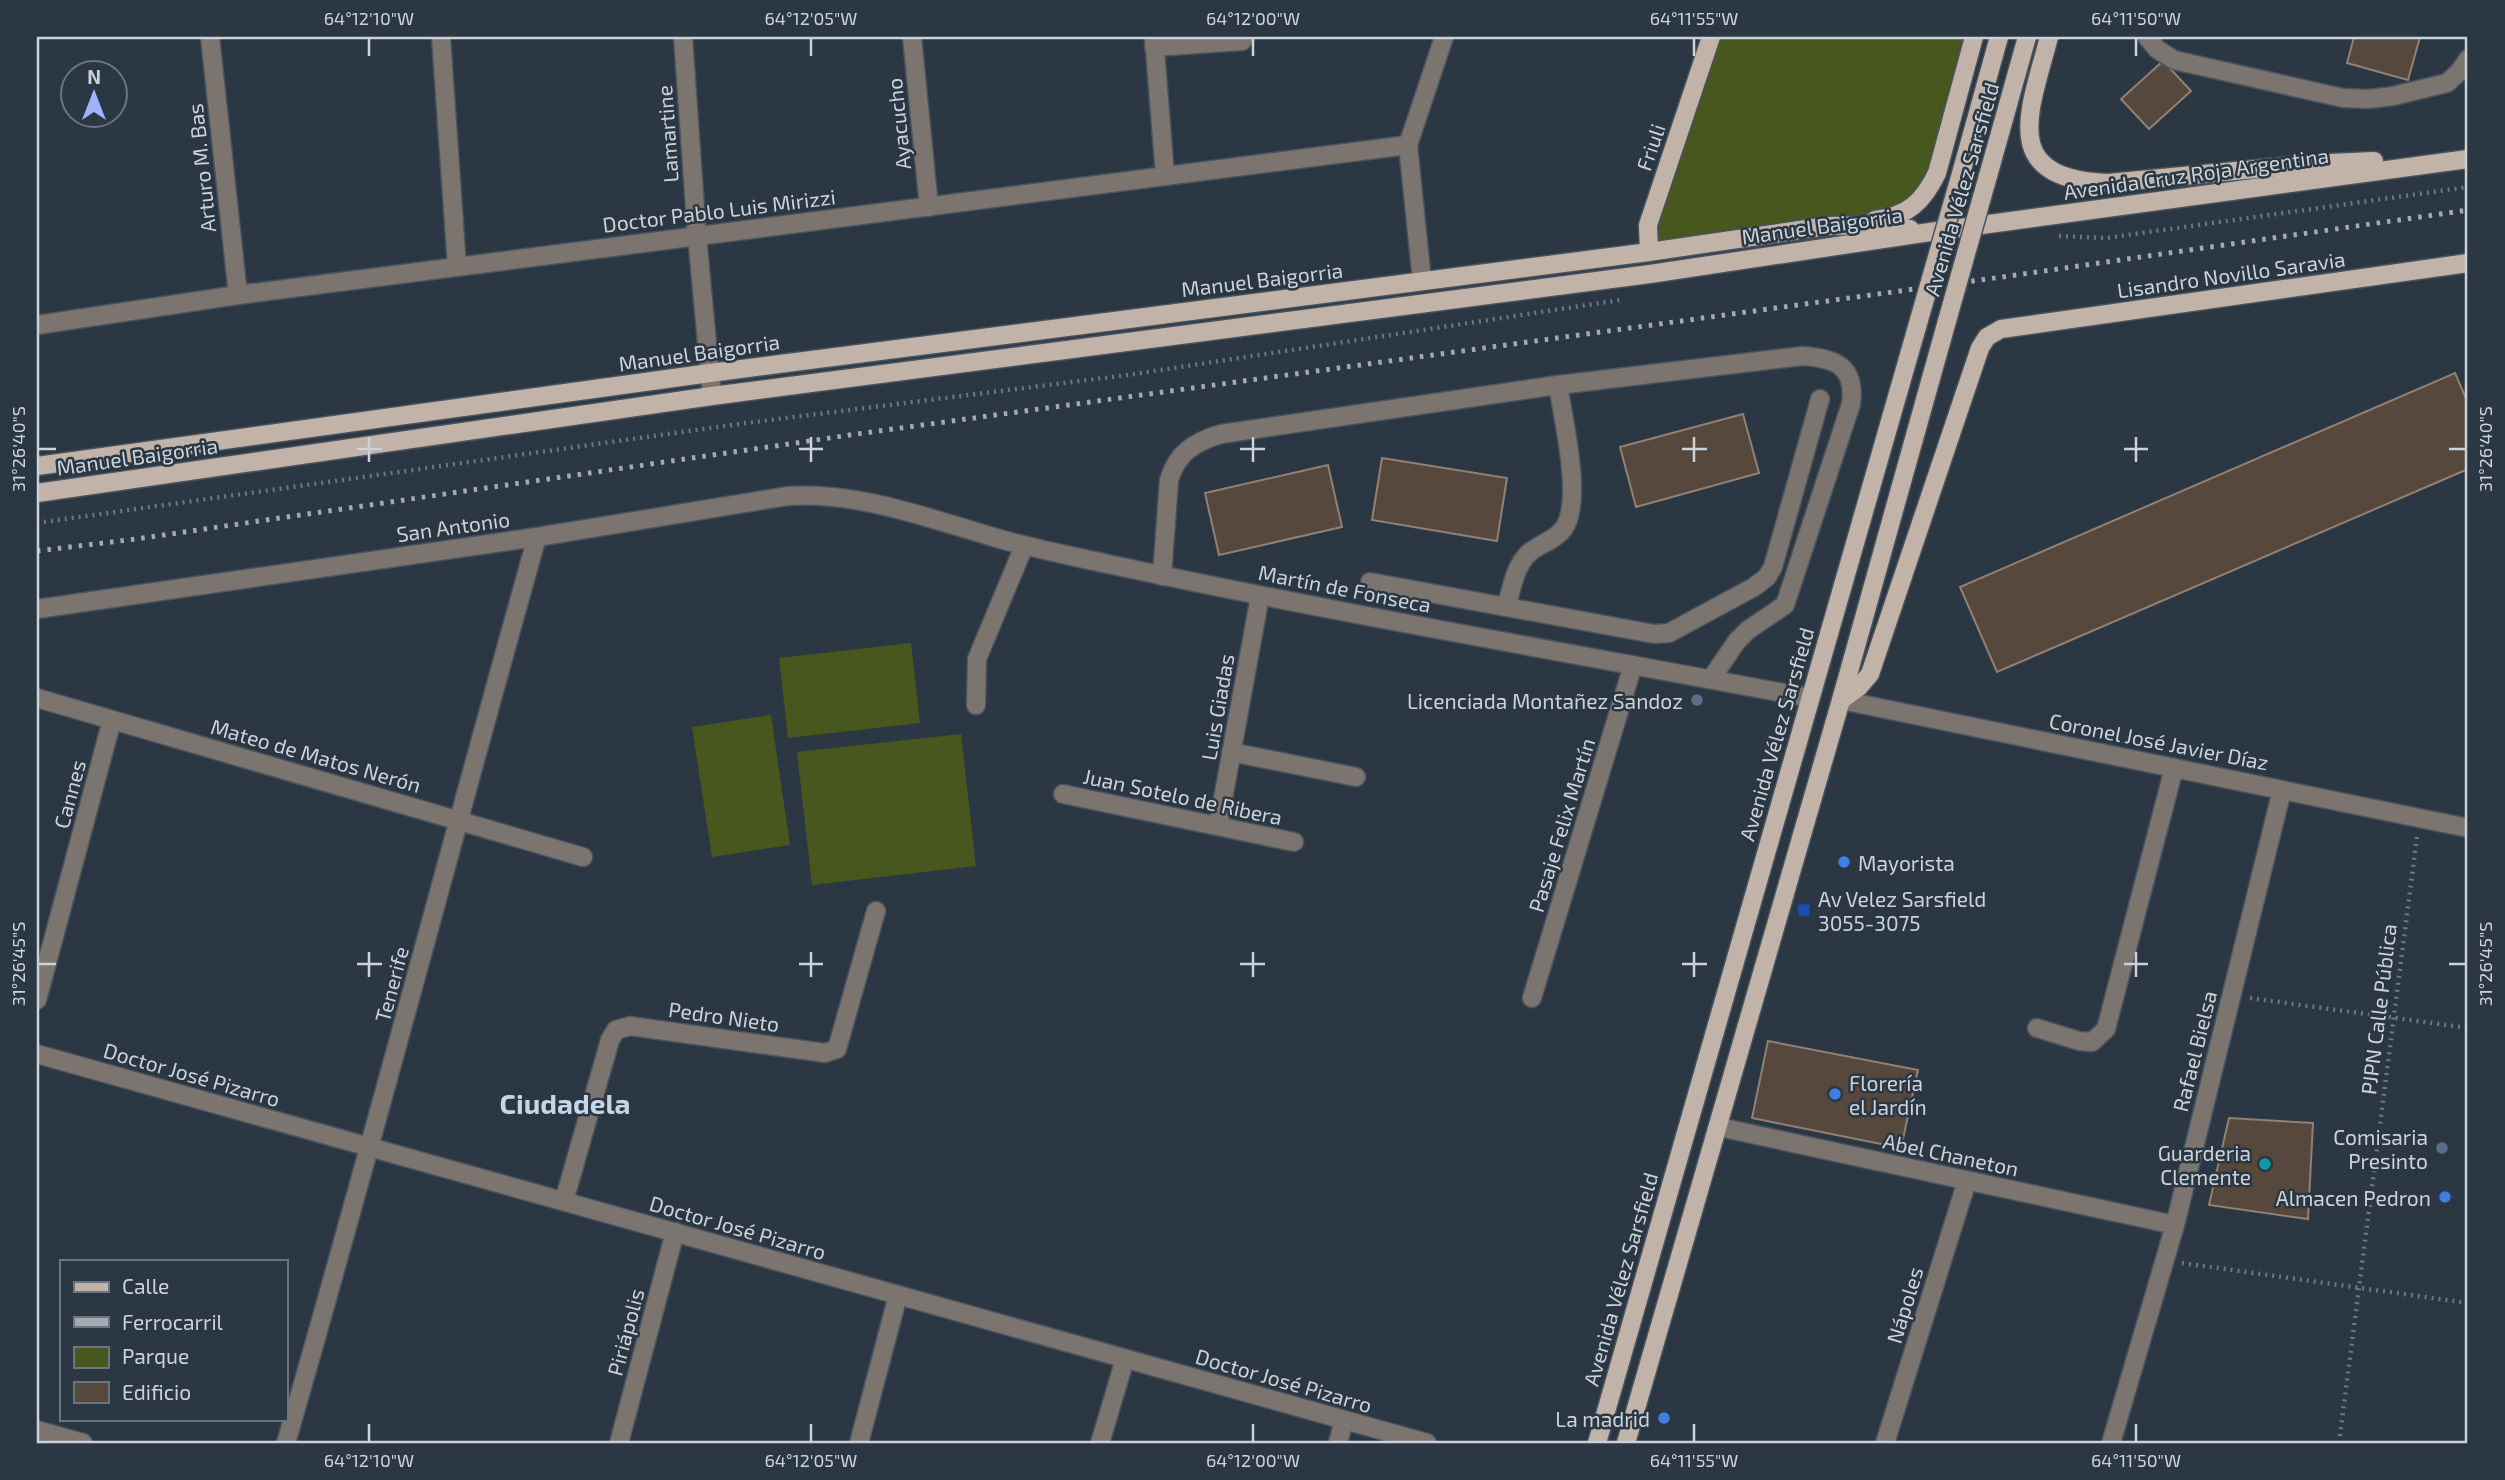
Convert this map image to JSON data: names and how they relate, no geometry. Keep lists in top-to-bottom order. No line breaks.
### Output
{"streets":{"main road":["Friuli","Avenida Cruz Roja Argentina","Avenida Vélez Sarsfield","Manuel Baigorria","Lisandro Novillo Saravia"],"street":["Ayacucho","Lamartine","Arturo M. Bas","Doctor Pablo Luis Mirizzi","San Antonio","Martín de Fonseca","Luis Giadas","Coronel José Javier Díaz","Mateo de Matos Nerón","Cannes","Juan Sotelo de Ribera","Pasaje Felix Martín","Tenerife","Pedro Nieto","Rafael Bielsa","Doctor José Pizarro","Abel Chaneton","Nápoles","Piriápolis"],"path":["PJPN Calle Pública"]},"crossings":[["Ayacucho","Doctor Pablo Luis Mirizzi"],["Lamartine","Doctor Pablo Luis Mirizzi"],["Lamartine","Manuel Baigorria"],["Friuli","Manuel Baigorria"],["Arturo M. Bas","Doctor Pablo Luis Mirizzi"],["Avenida Cruz Roja Argentina","Manuel Baigorria"],["Avenida Vélez Sarsfield","Lisandro Novillo Saravia"],["Avenida Vélez Sarsfield","Martín de Fonseca"],["Avenida Vélez Sarsfield","Coronel José Javier Díaz"],["Avenida Vélez Sarsfield","Abel Chaneton"],["Lisandro Novillo Saravia","Coronel José Javier Díaz"],["San Antonio","Martín de Fonseca"],["San Antonio","Tenerife"],["Martín de Fonseca","Luis Giadas"],["Martín de Fonseca","Pasaje Felix Martín"],["Luis Giadas","Juan Sotelo de Ribera"],["Coronel José Javier Díaz","PJPN Calle Pública"],["Coronel José Javier Díaz","Rafael Bielsa"],["Mateo de Matos Nerón","Cannes"],["Mateo de Matos Nerón","Tenerife"],["Tenerife","Doctor José Pizarro"],["Pedro Nieto","Doctor José Pizarro"],["Rafael Bielsa","Abel Chaneton"],["Doctor José Pizarro","Piriápolis"],["Abel Chaneton","Nápoles"]],"districts":["Ciudadela"],"places":{"other":["Licenciada Montañez Sandoz","Mayorista","Florería el Jardín","Comisaria Presinto","Guarderia Clemente","Almacen Pedron","La madrid"],"transit":["Av Velez Sarsfield 3055-3075"]},"legend":["Calle","Ferrocarril","Parque","Edificio"],"north":"top","coordinates":["64°12'10\"W","64°12'05\"W","64°12'00\"W","64°11'55\"W","64°11'50\"W","31°26'40\"S","31°26'45\"S"]}
